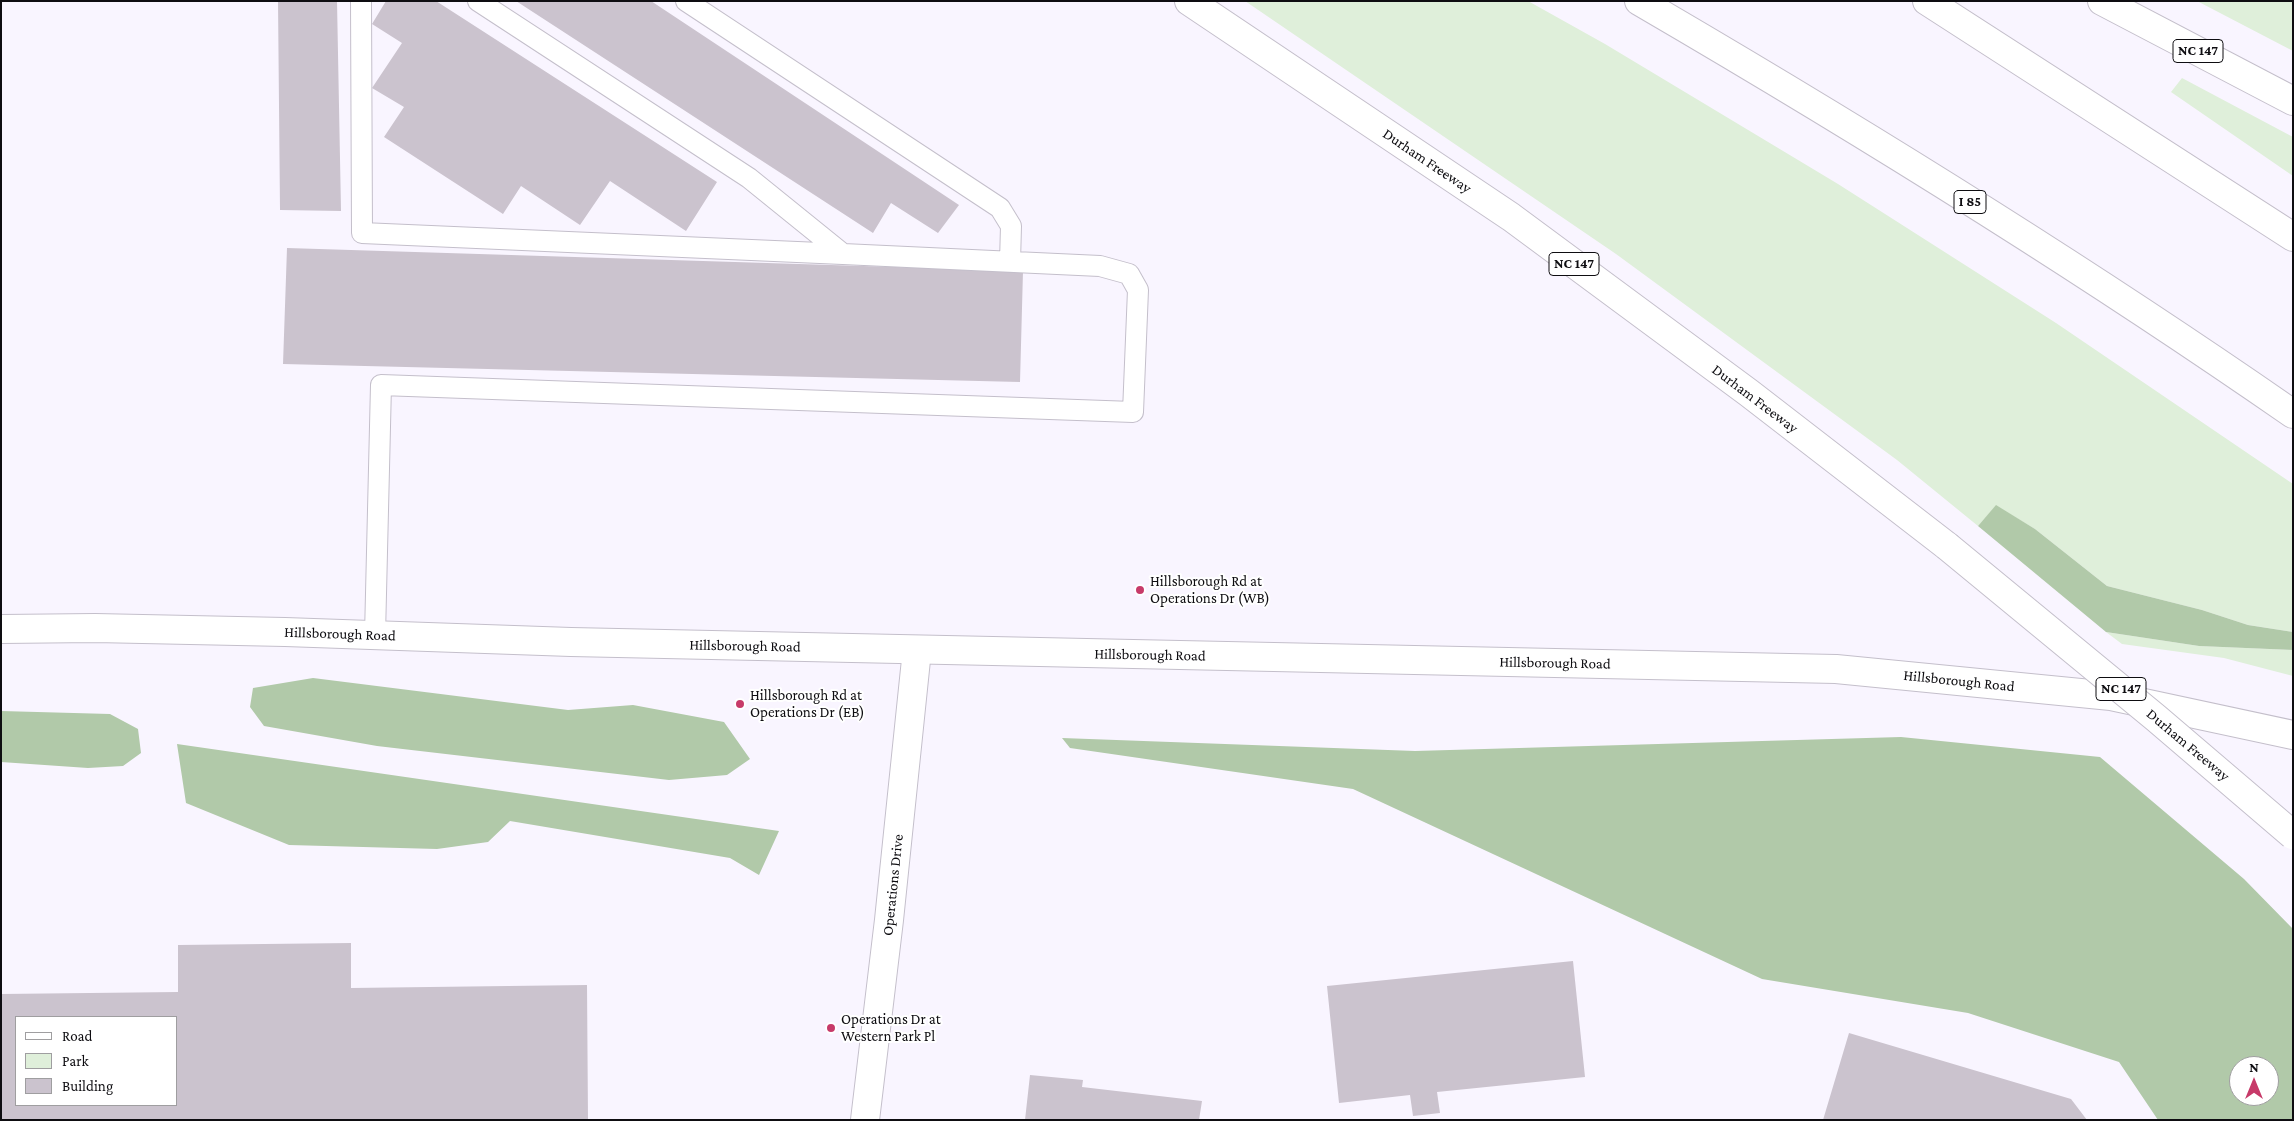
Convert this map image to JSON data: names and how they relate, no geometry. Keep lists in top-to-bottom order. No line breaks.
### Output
{"streets":{"main road":["NC 147","Durham Freeway","I 85","Hillsborough Road","Operations Drive"]},"crossings":[["Hillsborough Road","Operations Drive"]],"places":["Hillsborough Rd at Operations Dr (WB)","Hillsborough Rd at Operations Dr (EB)","Operations Dr at Western Park Pl"],"legend":["Road","Park","Building"],"north":"top"}
